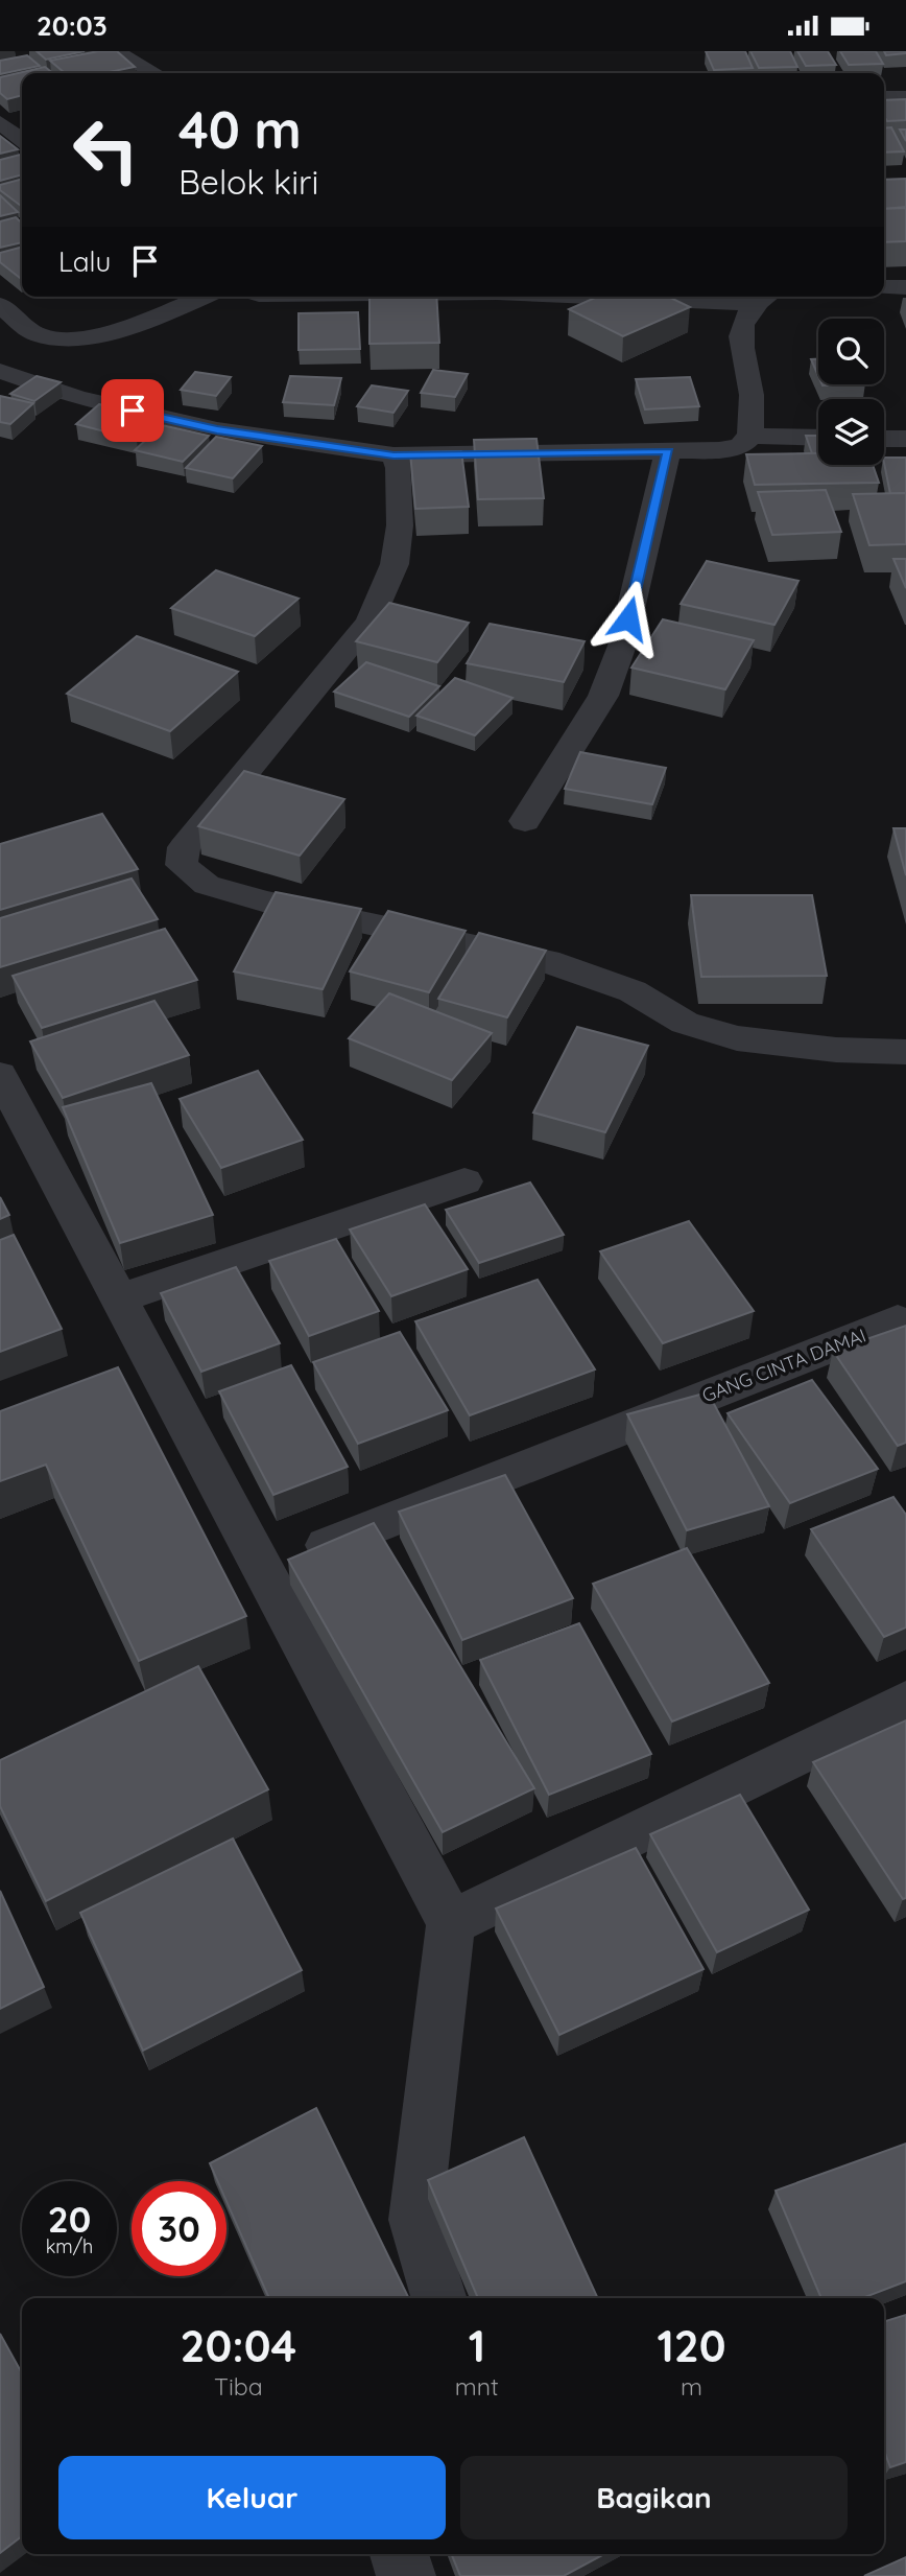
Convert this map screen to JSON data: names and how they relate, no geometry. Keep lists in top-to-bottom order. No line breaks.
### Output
{"streets":{"street":["GANG CINTA DAMAI"]},"page":{"status":"20:03","turn":["40 m","Belok kiri"],"then":"Lalu","speed":"20 km/h","limit":"30","eta":["20:04","Tiba","1","mnt","120","m"],"buttons":["Keluar","Bagikan"]}}
